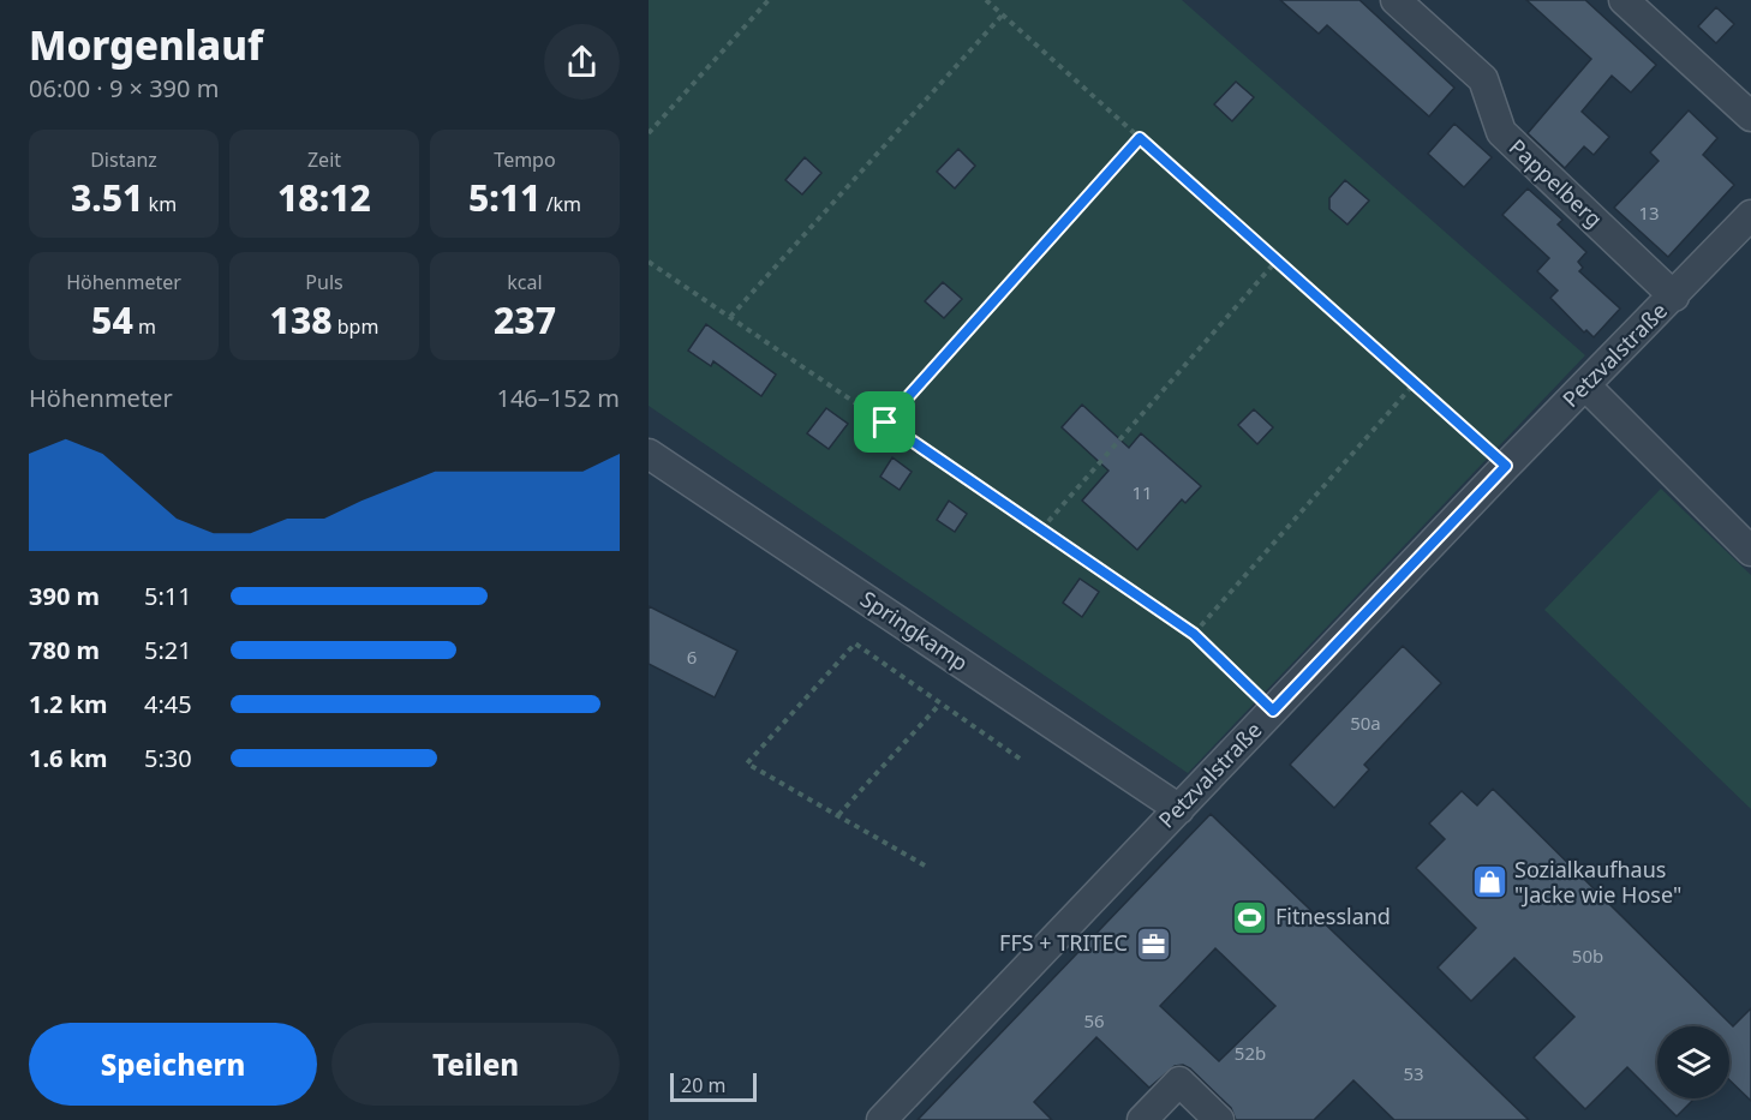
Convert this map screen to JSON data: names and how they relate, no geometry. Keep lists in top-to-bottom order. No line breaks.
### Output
{"streets":{"street":["Pappelberg","Petzvalstraße","Springkamp"]},"crossings":[["Pappelberg","Petzvalstraße"],["Petzvalstraße","Springkamp"]],"places":{"shop":["Sozialkaufhaus \"Jacke wie Hose\""],"sports":["Fitnessland"],"office":["FFS + TRITEC"]},"house_numbers":["13","11","6","50a","50b","56","52b","53"],"scale_bar":"20 m","page":{"heading":["Morgenlauf","06:00 · 9 × 390 m"],"stats":[["Distanz","3.51 km"],["Zeit","18:12"],["Tempo","5:11 /km"],["Höhenmeter","54 m"],["Puls","138 bpm"],["kcal","237"]],"chart":["Höhenmeter","146–152 m"],"list":[{"name":"390 m","note":"5:11"},{"name":"780 m","note":"5:21"},{"name":"1.2 km","note":"4:45"},{"name":"1.6 km","note":"5:30"}],"buttons":["Speichern","Teilen"],"scale":"20 m"}}
